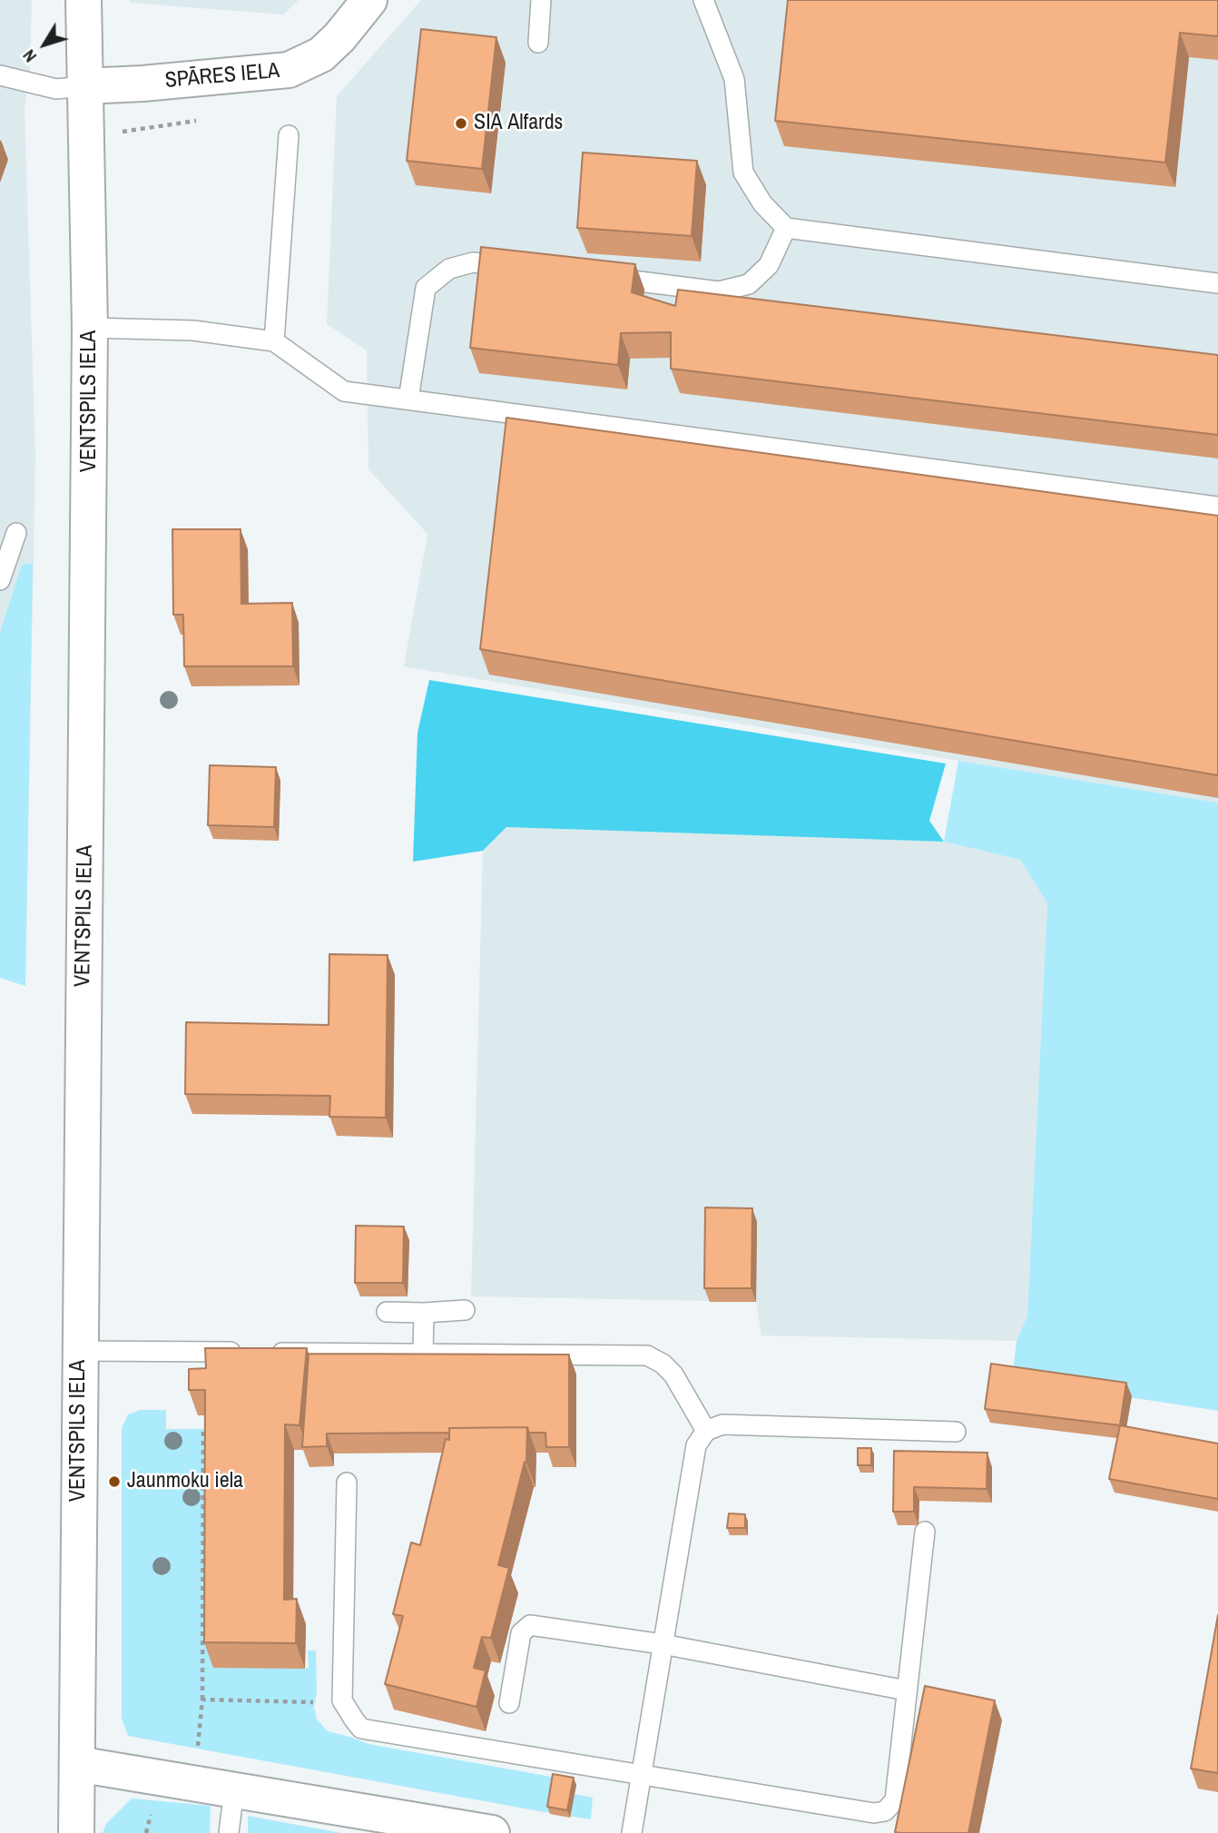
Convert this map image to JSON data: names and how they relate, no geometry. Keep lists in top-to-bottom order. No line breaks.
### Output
{"streets":{"street":["SPĀRES IELA","VENTSPILS IELA"]},"crossings":[["SPĀRES IELA","VENTSPILS IELA"]],"places":["SIA Alfards","Jaunmoku iela"],"north":"bottom left"}
